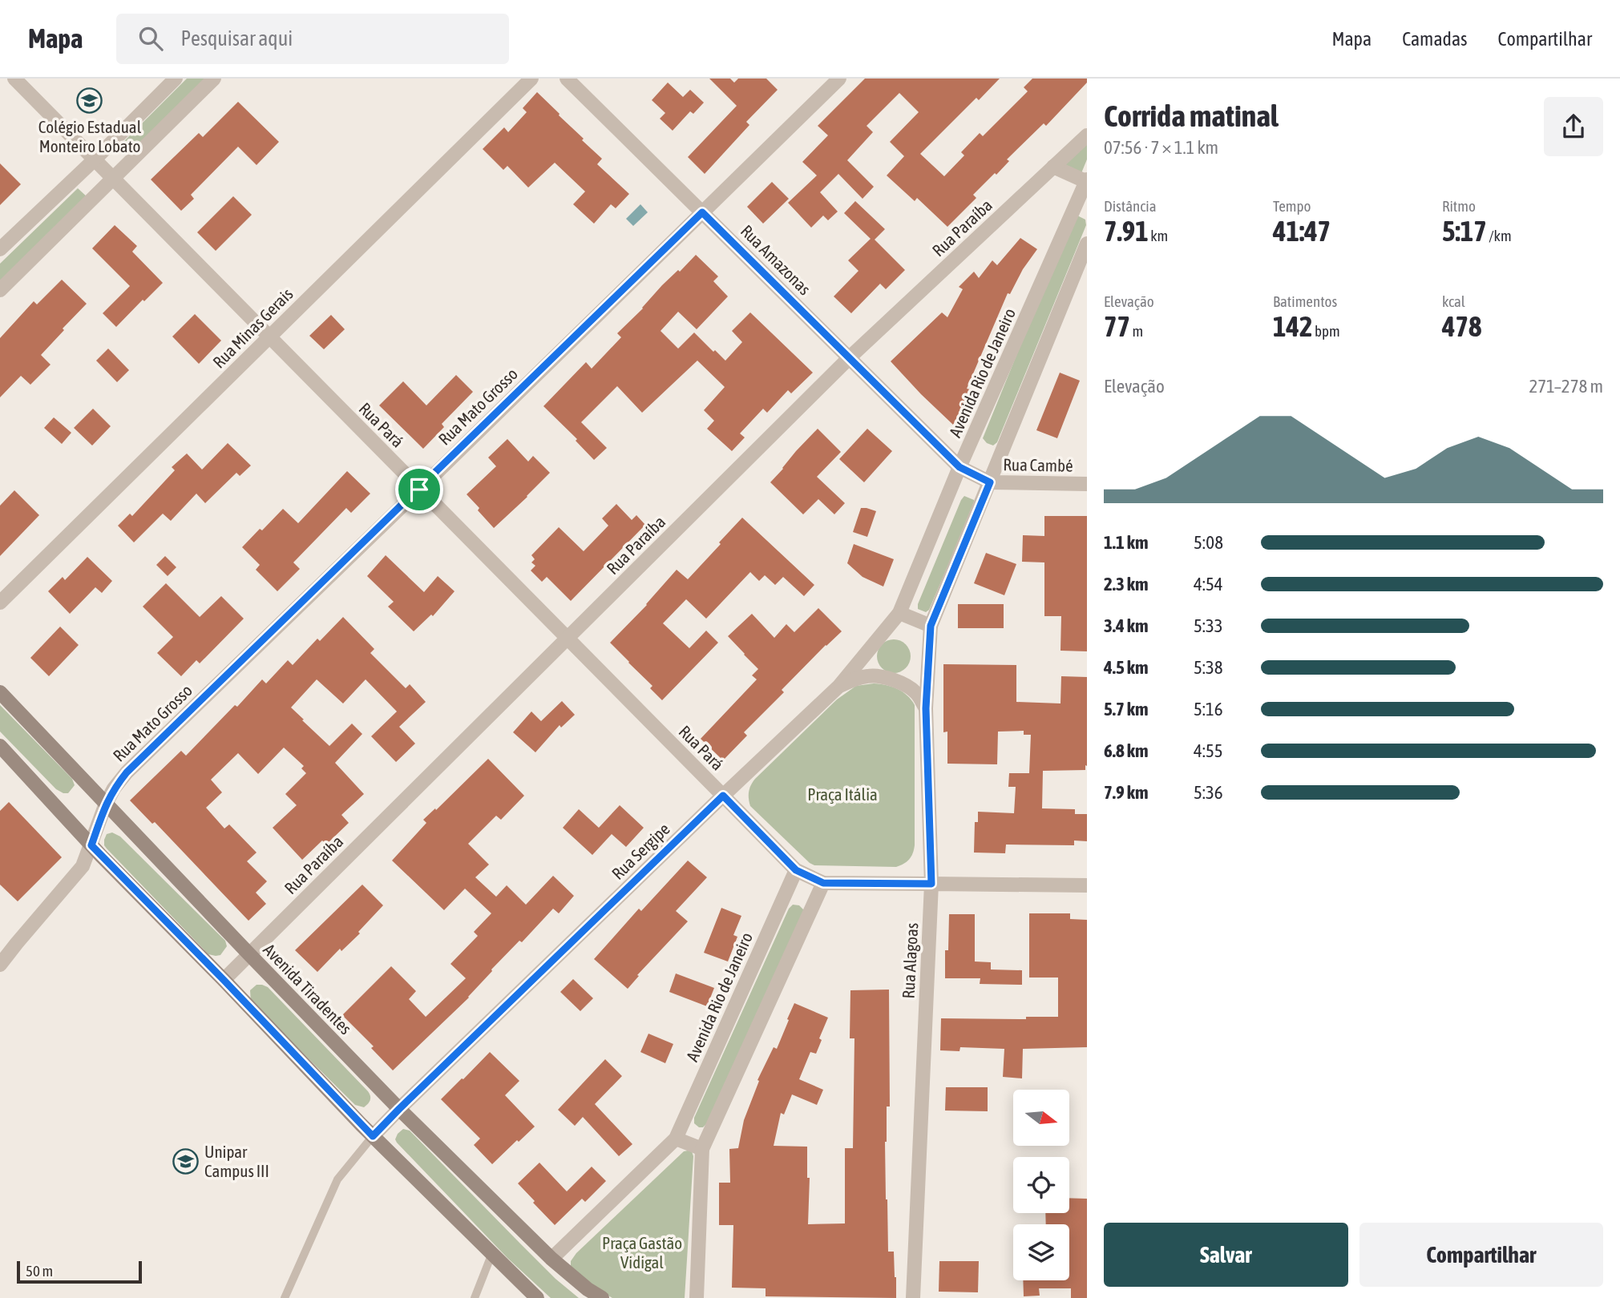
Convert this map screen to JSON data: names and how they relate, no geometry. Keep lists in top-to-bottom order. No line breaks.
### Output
{"streets":{"main road":["Avenida Tiradentes"],"street":["Rua Paraíba","Rua Amazonas","Rua Minas Gerais","Avenida Rio de Janeiro","Rua Mato Grosso","Rua Pará","Rua Cambé","Rua Sergipe","Rua Alagoas"]},"crossings":[["Rua Paraíba","Rua Amazonas"],["Rua Paraíba","Rua Pará"],["Rua Paraíba","Avenida Tiradentes"],["Rua Amazonas","Avenida Rio de Janeiro"],["Rua Amazonas","Rua Mato Grosso"],["Rua Amazonas","Rua Cambé"],["Rua Minas Gerais","Rua Pará"],["Avenida Rio de Janeiro","Rua Pará"],["Avenida Rio de Janeiro","Rua Cambé"],["Avenida Rio de Janeiro","Rua Sergipe"],["Rua Mato Grosso","Rua Pará"],["Rua Mato Grosso","Avenida Tiradentes"],["Rua Pará","Rua Sergipe"],["Rua Sergipe","Avenida Tiradentes"]],"parks":["Praça Itália","Praça Gastão Vidigal"],"places":{"school or university":["Colégio Estadual Monteiro Lobato","Unipar Campus III"]},"scale_bar":"50 m","north":"right","page":{"header":"Mapa","search":"Pesquisar aqui","nav":["Mapa","Camadas","Compartilhar"],"heading":["Corrida matinal","07:56 · 7 × 1.1 km"],"stats":[["Distância","7.91 km"],["Tempo","41:47"],["Ritmo","5:17 /km"],["Elevação","77 m"],["Batimentos","142 bpm"],["kcal","478"]],"chart":["Elevação","271–278 m"],"list":[{"name":"1.1 km","note":"5:08"},{"name":"2.3 km","note":"4:54"},{"name":"3.4 km","note":"5:33"},{"name":"4.5 km","note":"5:38"},{"name":"5.7 km","note":"5:16"},{"name":"6.8 km","note":"4:55"},{"name":"7.9 km","note":"5:36"}],"buttons":["Salvar","Compartilhar"],"scale":"50 m"}}
